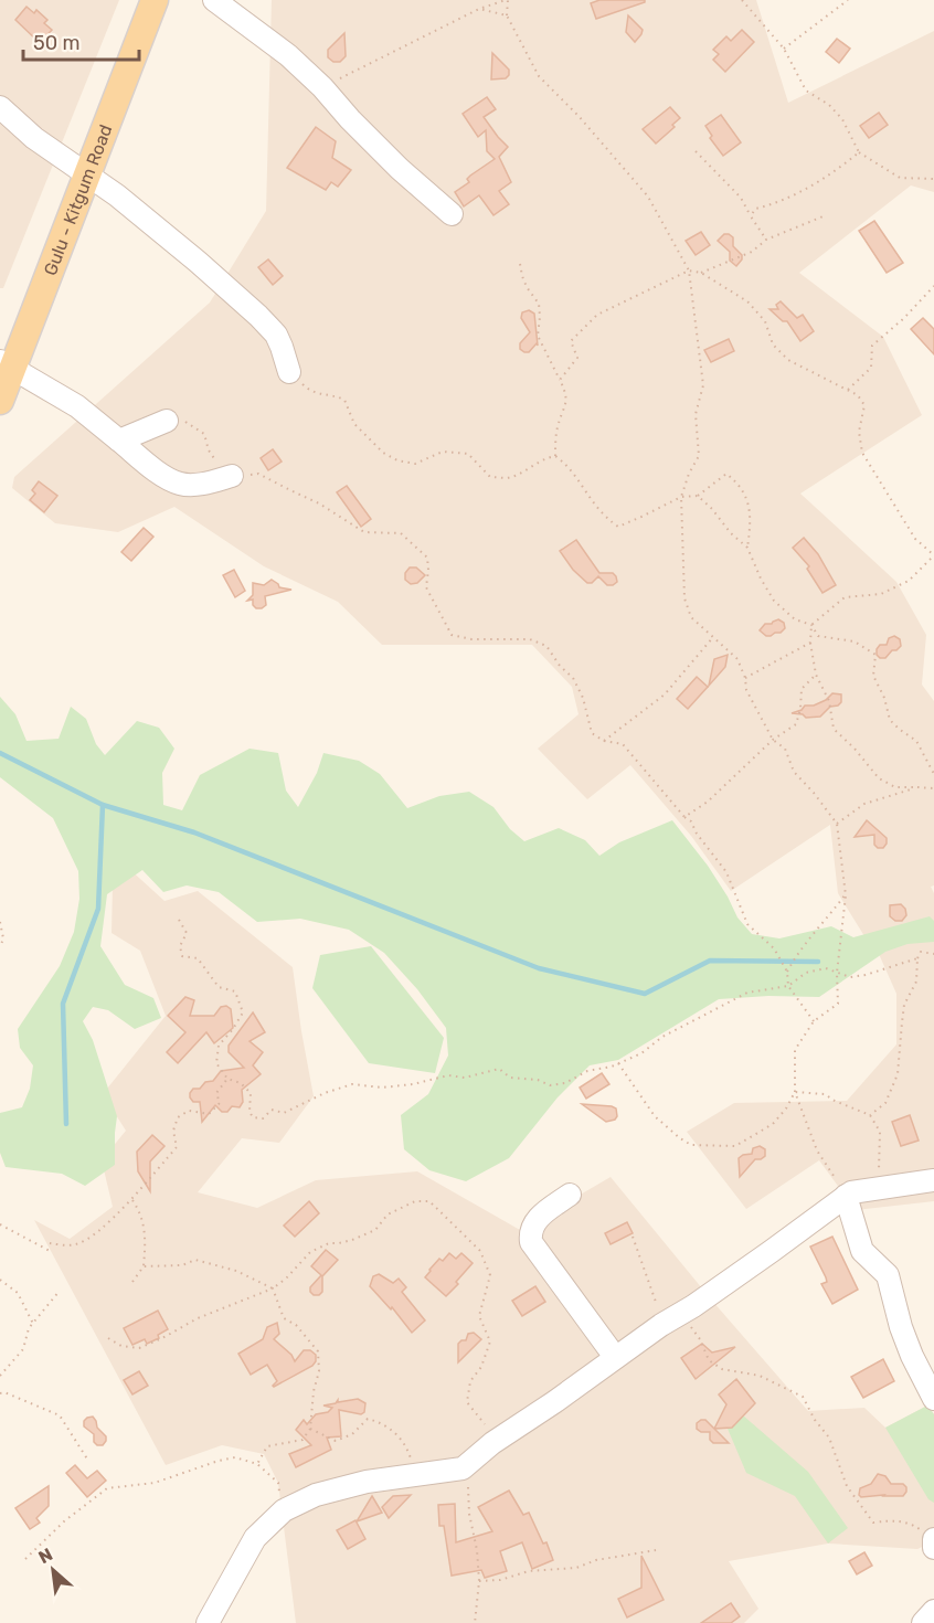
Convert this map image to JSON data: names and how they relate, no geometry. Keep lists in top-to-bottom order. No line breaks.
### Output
{"streets":{"main road":["Gulu - Kitgum Road"]},"scale_bar":"50 m","north":"top left"}
